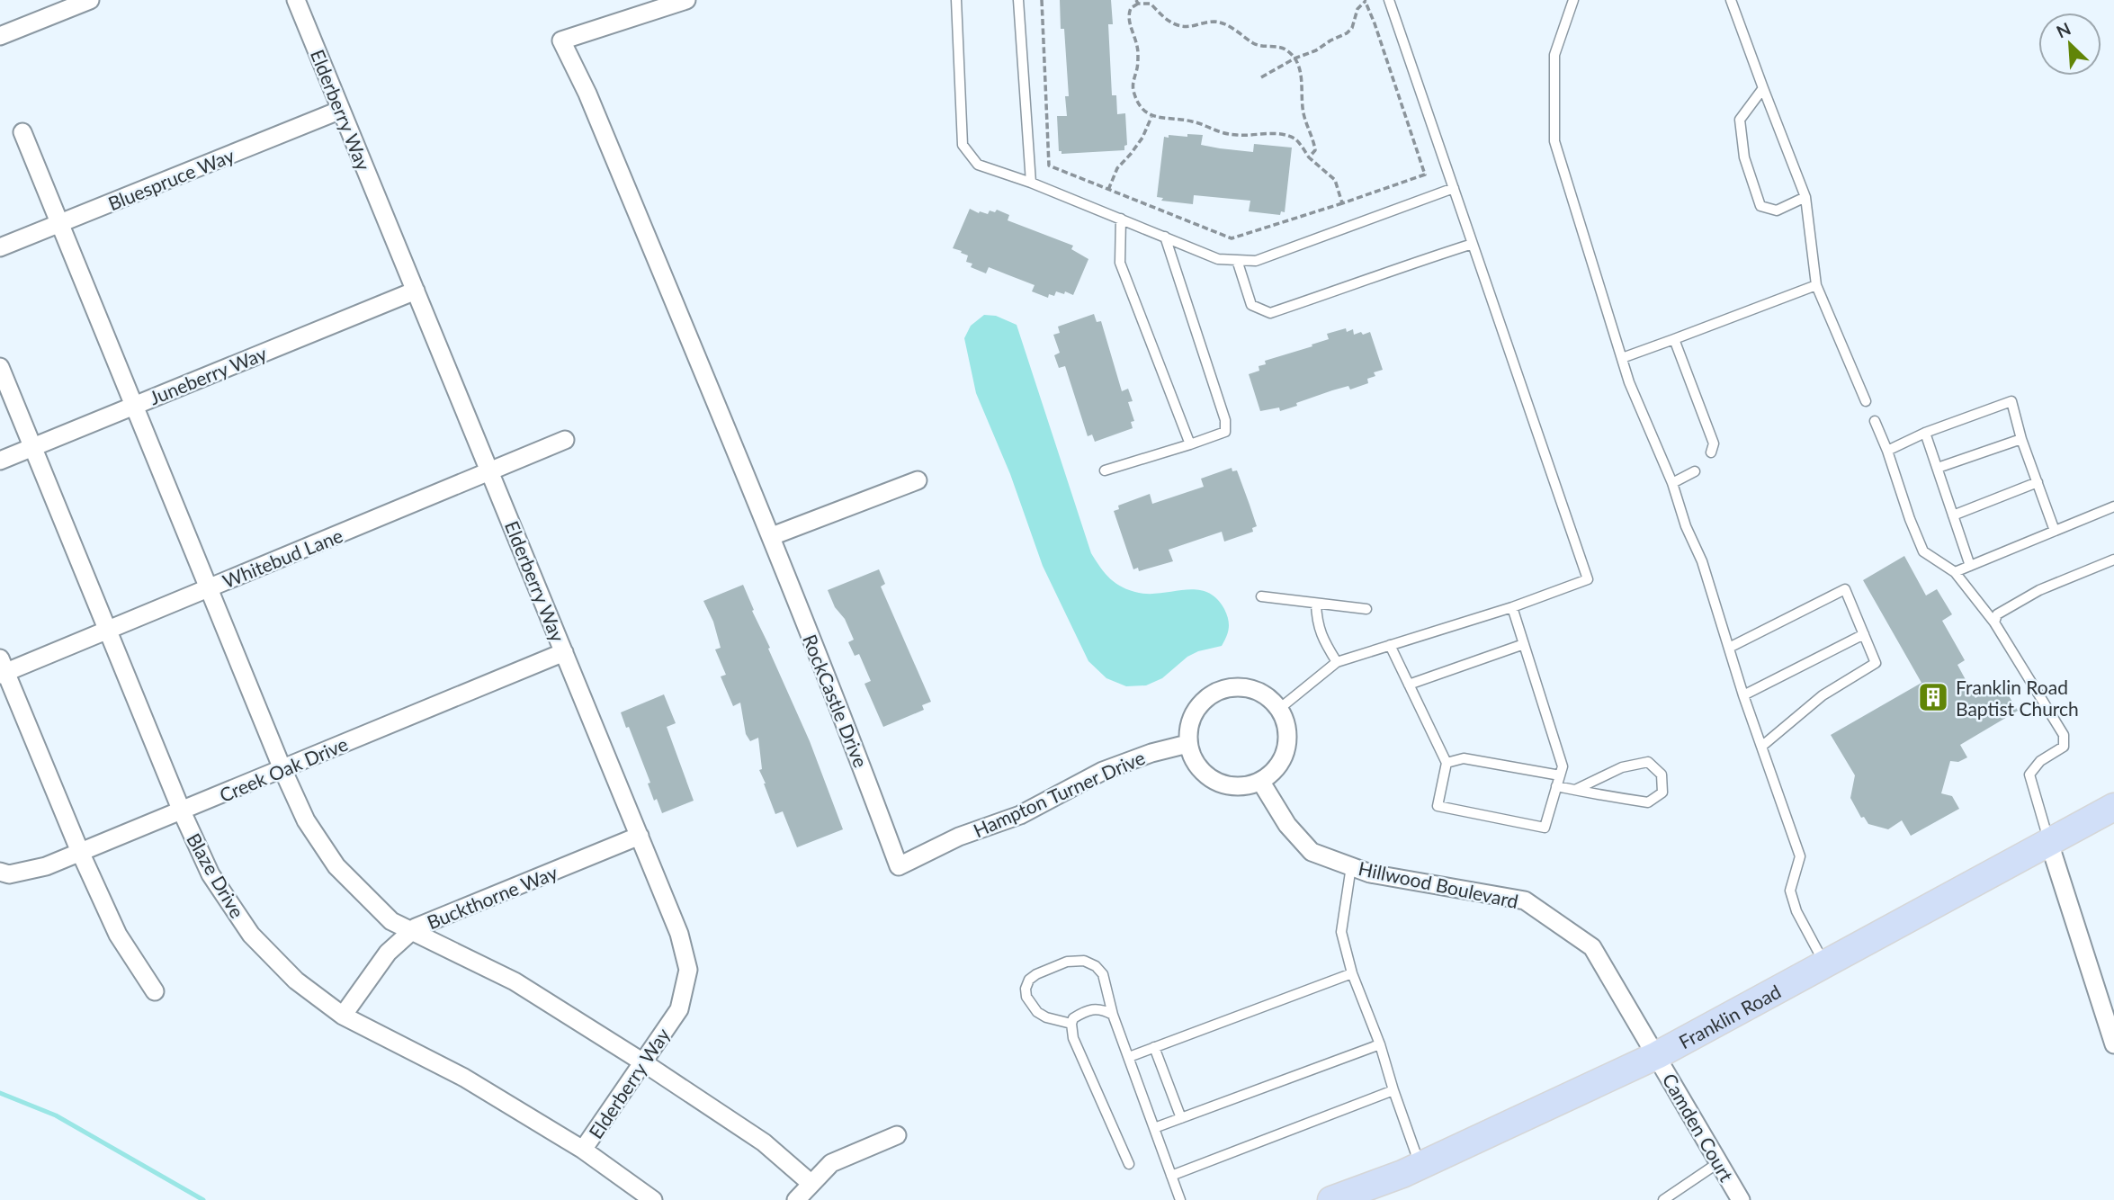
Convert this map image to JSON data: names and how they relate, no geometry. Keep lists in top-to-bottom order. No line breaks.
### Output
{"streets":{"main road":["Franklin Road"],"street":["Elderberry Way","Bluespruce Way","Juneberry Way","Whitebud Lane","RockCastle Drive","Creek Oak Drive","Hampton Turner Drive","Blaze Drive","Hillwood Boulevard","Buckthorne Way","Camden Court"]},"crossings":[["Elderberry Way","Bluespruce Way"],["Elderberry Way","Juneberry Way"],["Elderberry Way","Whitebud Lane"],["Elderberry Way","Creek Oak Drive"],["Elderberry Way","Blaze Drive"],["Elderberry Way","Buckthorne Way"],["Juneberry Way","Blaze Drive"],["Whitebud Lane","Blaze Drive"],["RockCastle Drive","Hampton Turner Drive"],["Creek Oak Drive","Blaze Drive"],["Hampton Turner Drive","Hillwood Boulevard"],["Blaze Drive","Buckthorne Way"],["Hillwood Boulevard","Franklin Road"],["Hillwood Boulevard","Camden Court"],["Franklin Road","Camden Court"]],"places":{"building":["Franklin Road Baptist Church"]},"north":"top left"}
